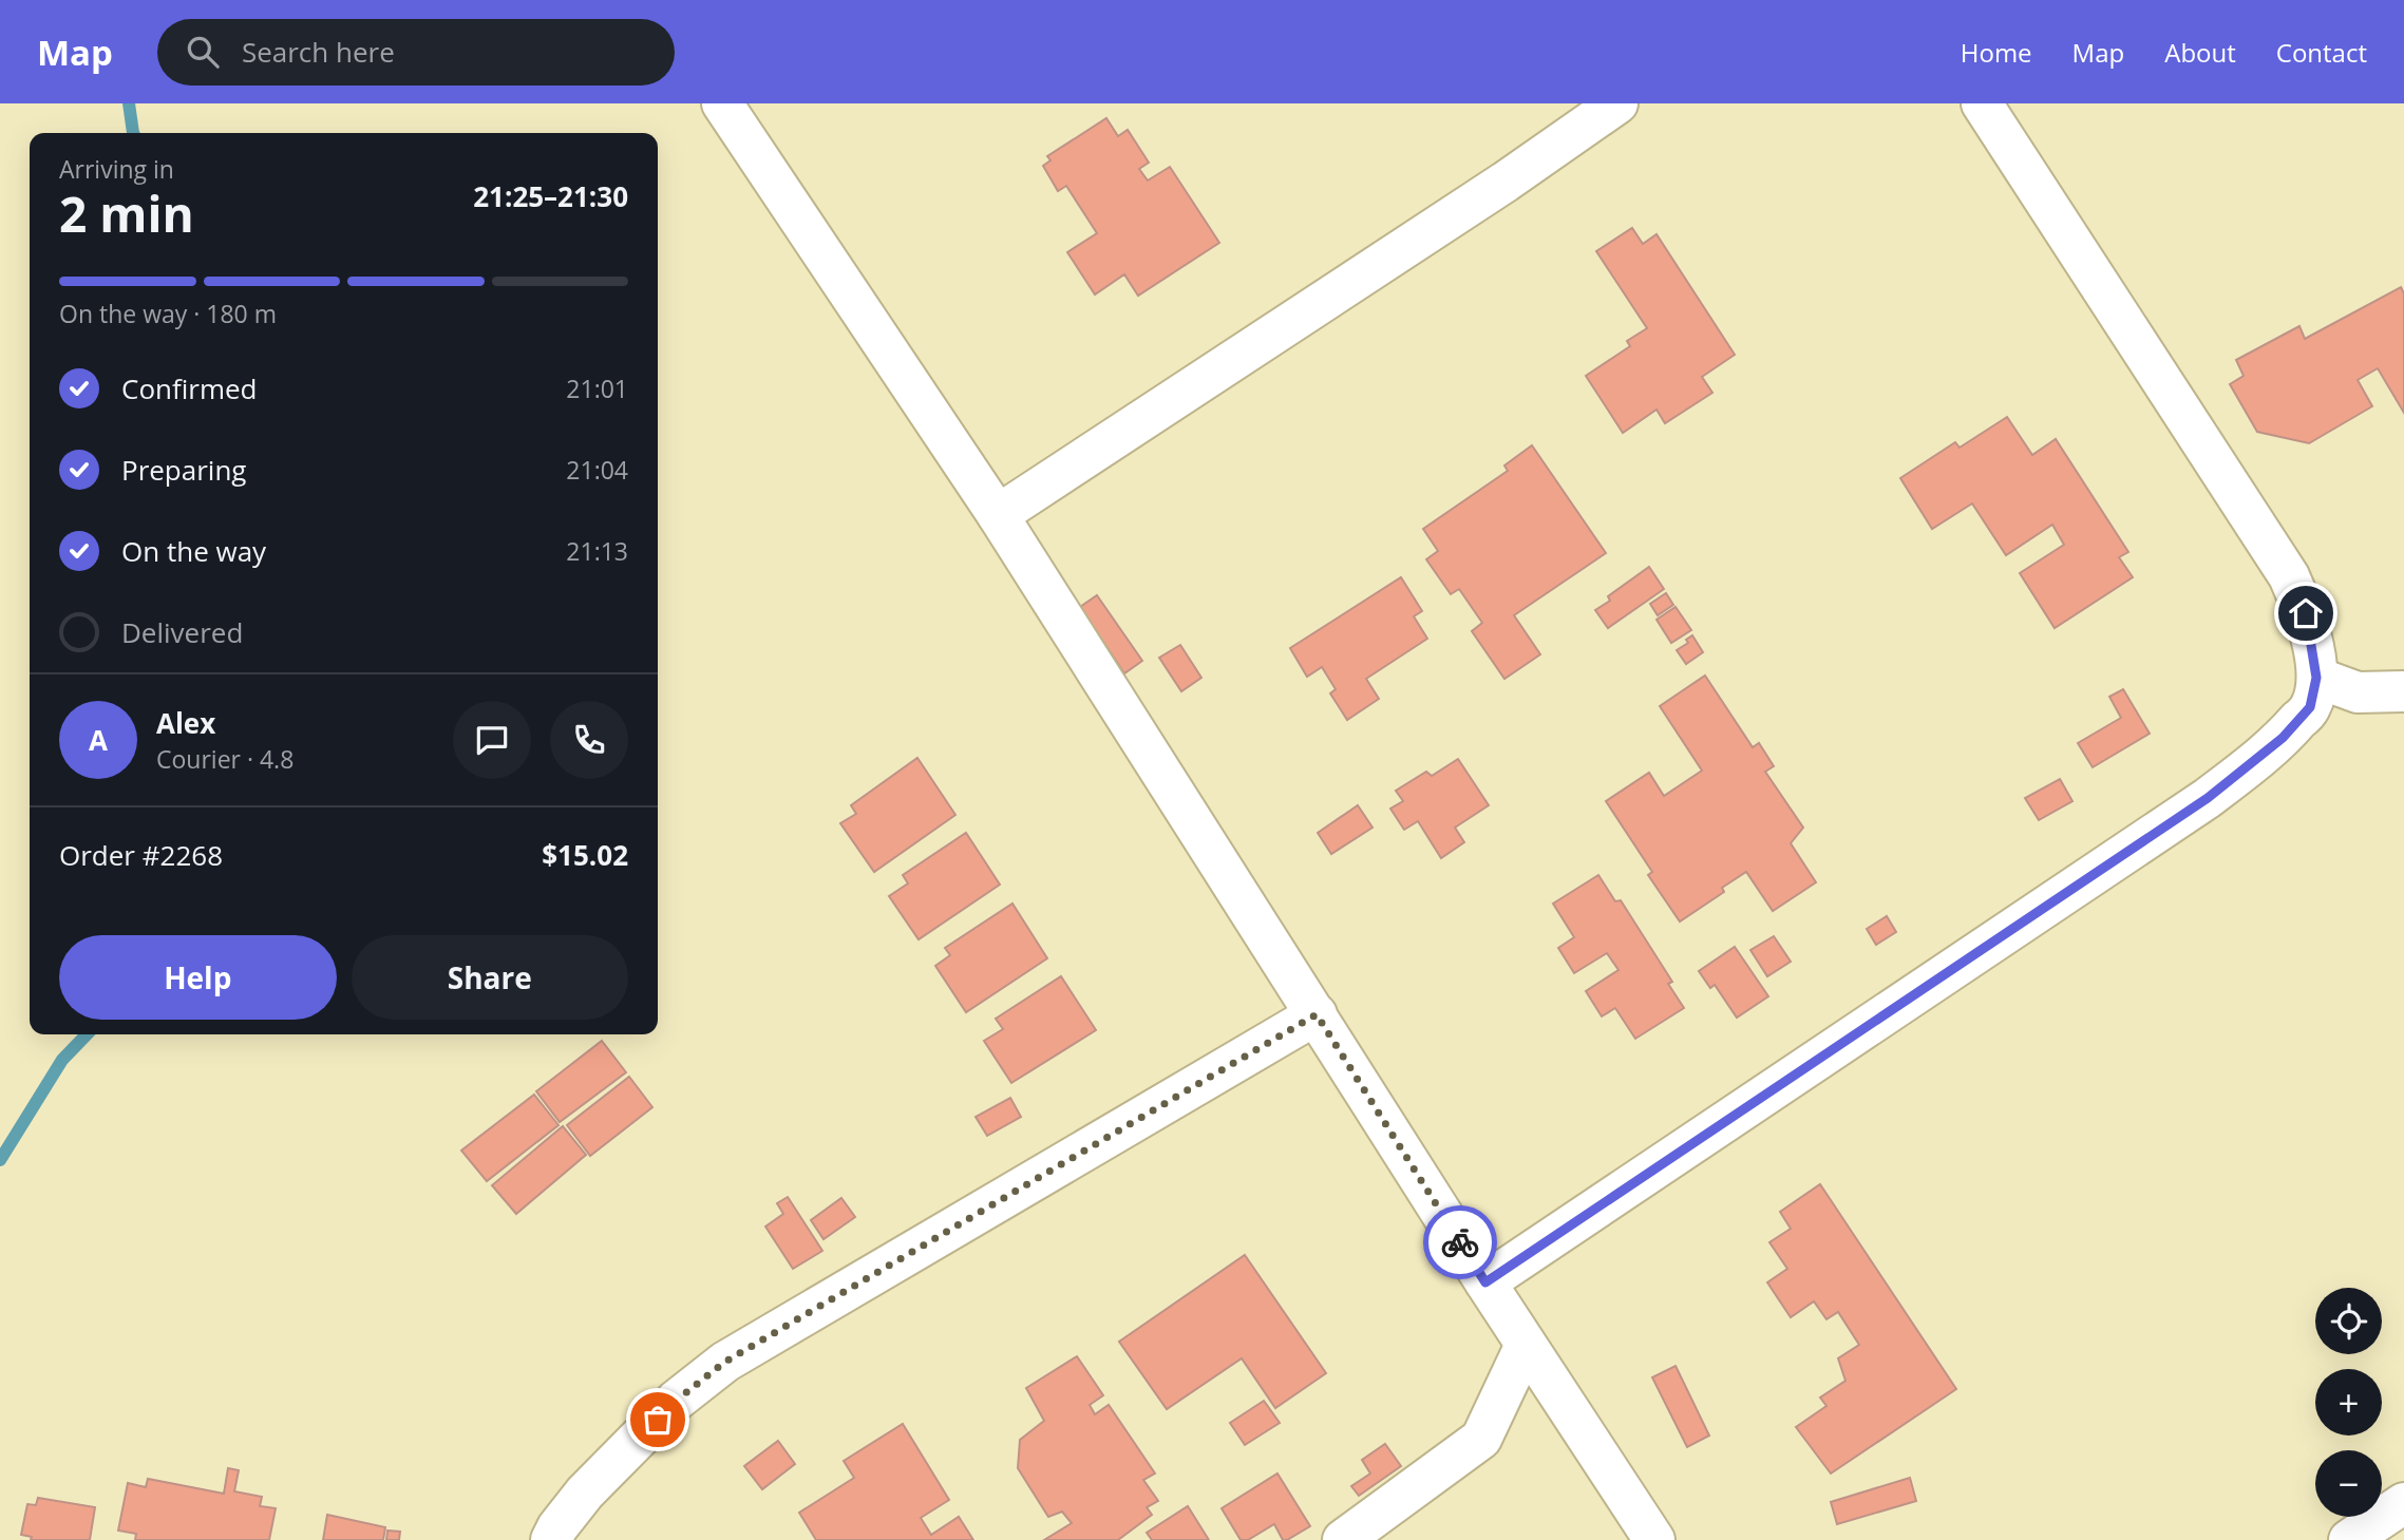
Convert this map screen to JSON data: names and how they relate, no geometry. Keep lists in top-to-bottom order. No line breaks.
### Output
{"page":{"header":"Map","search":"Search here","nav":["Home","Map","About","Contact"],"heading":["2 min","Arriving in","21:25–21:30"],"panel":["Alex","Courier · 4.8","Order #2268","$15.02"],"bar":"On the way · 180 m","list":[["Confirmed","21:01"],["Preparing","21:04"],["On the way","21:13"],"Delivered"],"round":"A","buttons":["Help","Share"],"map_buttons":["+","−"]}}
